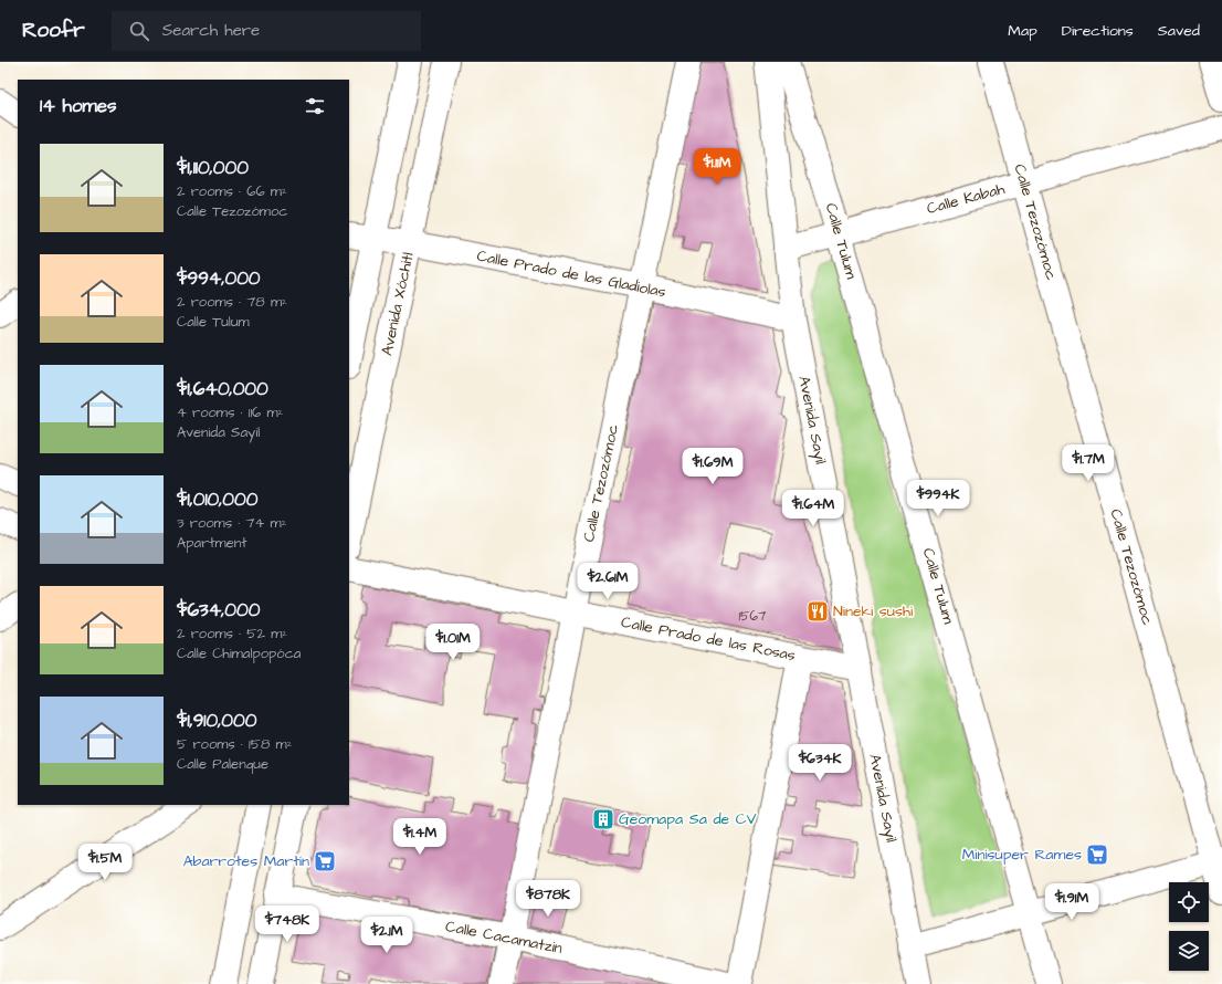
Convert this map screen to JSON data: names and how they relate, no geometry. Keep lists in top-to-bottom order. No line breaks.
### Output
{"streets":{"street":["Calle Kabah","Calle Tezozómoc","Calle Tulum","Calle Prado de las Gladiolas","Avenida Xóchitl","Avenida Sayil","Calle Prado de las Rosas","Calle Cacamatzin"]},"crossings":[["Calle Kabah","Calle Tezozómoc"],["Calle Kabah","Calle Tulum"],["Calle Kabah","Avenida Sayil"],["Calle Tezozómoc","Calle Prado de las Gladiolas"],["Calle Tezozómoc","Calle Prado de las Rosas"],["Calle Tezozómoc","Calle Cacamatzin"],["Calle Prado de las Gladiolas","Avenida Xóchitl"],["Calle Prado de las Gladiolas","Avenida Sayil"],["Avenida Sayil","Calle Prado de las Rosas"]],"places":{"restaurant":["Nineki sushi"],"building":["Geomapa Sa de CV"],"supermarket":["Minisuper Rames","Abarrotes Martín"]},"house_numbers":["1567"],"page":{"header":"Roofr","search":"Search here","nav":["Map","Directions","Saved"],"heading":"14 homes","list":[{"name":"$1,110,000","note":"2 rooms · 66 m² · Calle Tezozómoc"},{"name":"$994,000","note":"2 rooms · 78 m² · Calle Tulum"},{"name":"$1,640,000","note":"4 rooms · 116 m² · Avenida Sayil"},{"name":"$1,010,000","note":"3 rooms · 74 m² · Apartment"},{"name":"$634,000","note":"2 rooms · 52 m² · Calle Chimalpopóca"},{"name":"$1,910,000","note":"5 rooms · 158 m² · Calle Palenque"}],"price":["$1.11M","$1.7M","$1.69M","$994K","$1.64M","$2.61M","$1.01M","$634K","$1.4M","$1.5M","$878K","$1.91M","$748K","$2.1M"]}}
